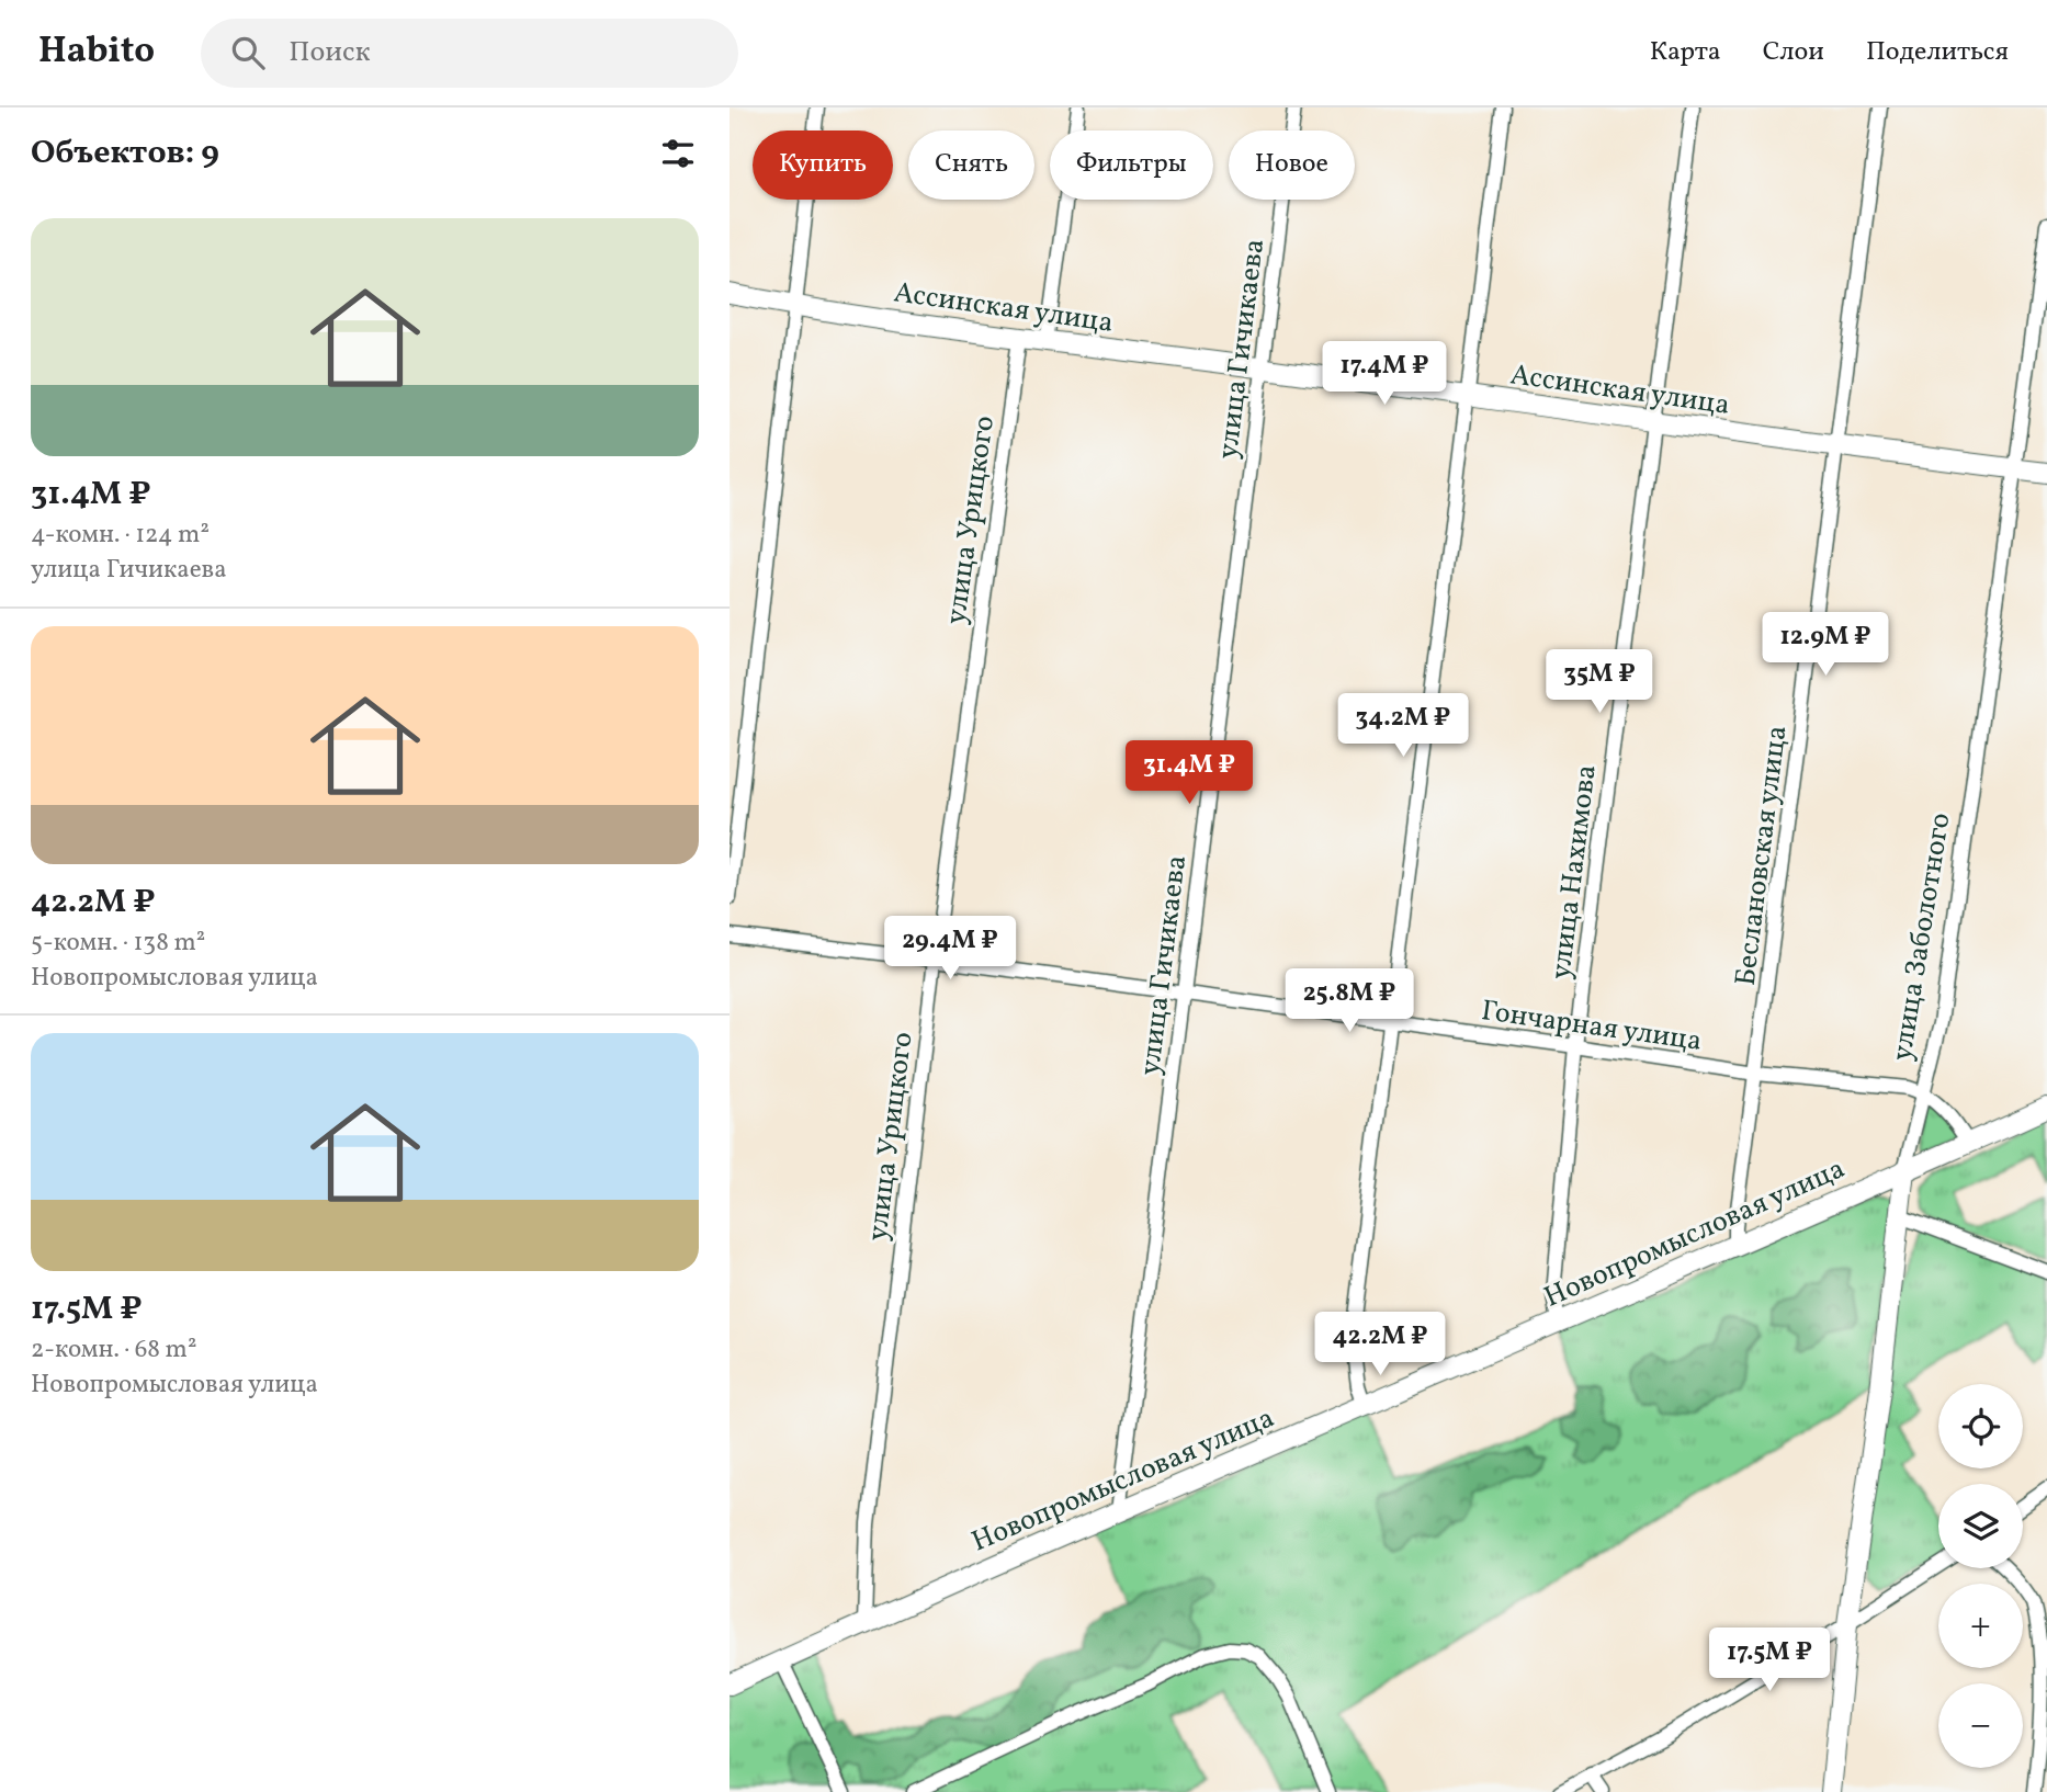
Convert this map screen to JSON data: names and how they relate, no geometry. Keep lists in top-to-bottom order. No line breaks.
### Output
{"streets":{"street":["Ассинская улица","улица Гичикаева","улица Урицкого","Беслановская улица","улица Нахимова","улица Заболотного","Гончарная улица","Новопромысловая улица"]},"crossings":[["Ассинская улица","улица Гичикаева"],["Ассинская улица","улица Урицкого"],["Ассинская улица","Беслановская улица"],["Ассинская улица","улица Нахимова"],["Ассинская улица","улица Заболотного"],["улица Гичикаева","Гончарная улица"],["улица Гичикаева","Новопромысловая улица"],["улица Урицкого","Гончарная улица"],["улица Урицкого","Новопромысловая улица"],["Беслановская улица","Гончарная улица"],["Беслановская улица","Новопромысловая улица"],["улица Нахимова","Гончарная улица"],["улица Нахимова","Новопромысловая улица"],["улица Заболотного","Гончарная улица"],["улица Заболотного","Новопромысловая улица"]],"page":{"header":"Habito","search":"Поиск","nav":["Карта","Слои","Поделиться"],"heading":"Объектов: 9","chip":["Купить","Снять","Фильтры","Новое"],"list":[{"name":"31.4M ₽","note":"4-комн. · 124 m² · улица Гичикаева"},{"name":"42.2M ₽","note":"5-комн. · 138 m² · Новопромысловая улица"},{"name":"17.5M ₽","note":"2-комн. · 68 m² · Новопромысловая улица"}],"price":["17.4M ₽","12.9M ₽","35M ₽","34.2M ₽","31.4M ₽","29.4M ₽","25.8M ₽","42.2M ₽","17.5M ₽"],"map_buttons":["+","−"]}}
